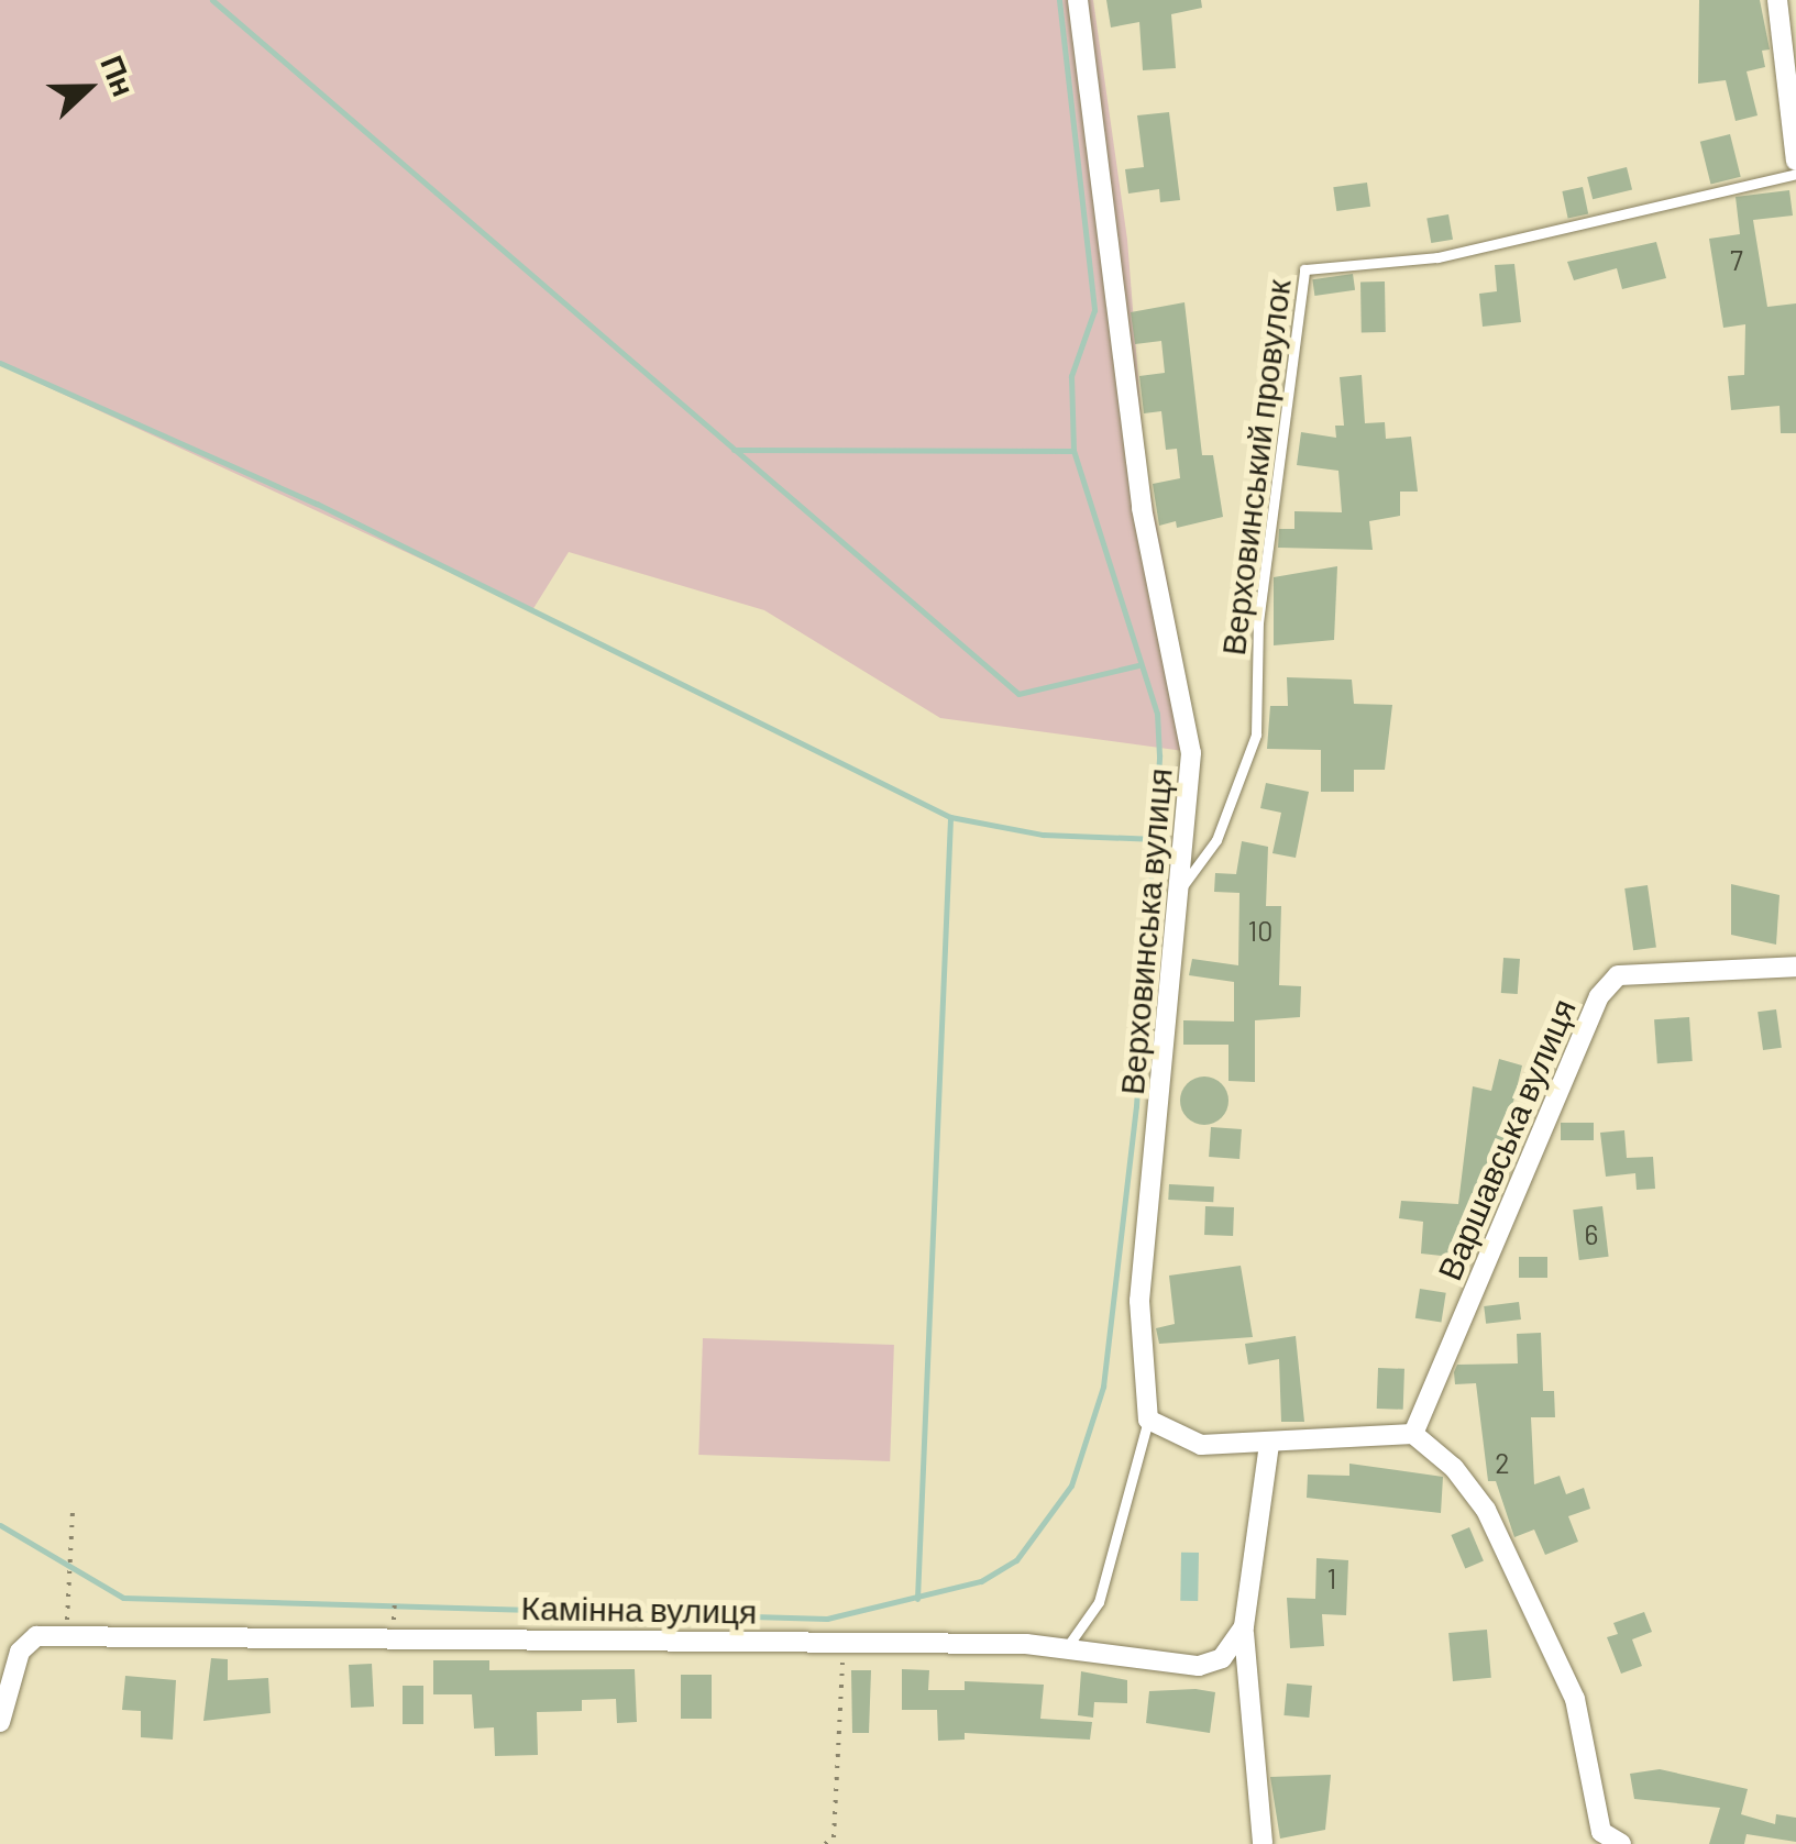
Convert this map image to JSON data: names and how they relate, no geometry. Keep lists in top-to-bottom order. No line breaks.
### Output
{"streets":{"street":["Верховинська вулиця","Варшавська вулиця","Камінна вулиця"],"lane":["Верховинський провулок"]},"crossings":[["Верховинський провулок","Верховинська вулиця"]],"house_numbers":["7","10","6","2","1"],"north":"right"}
